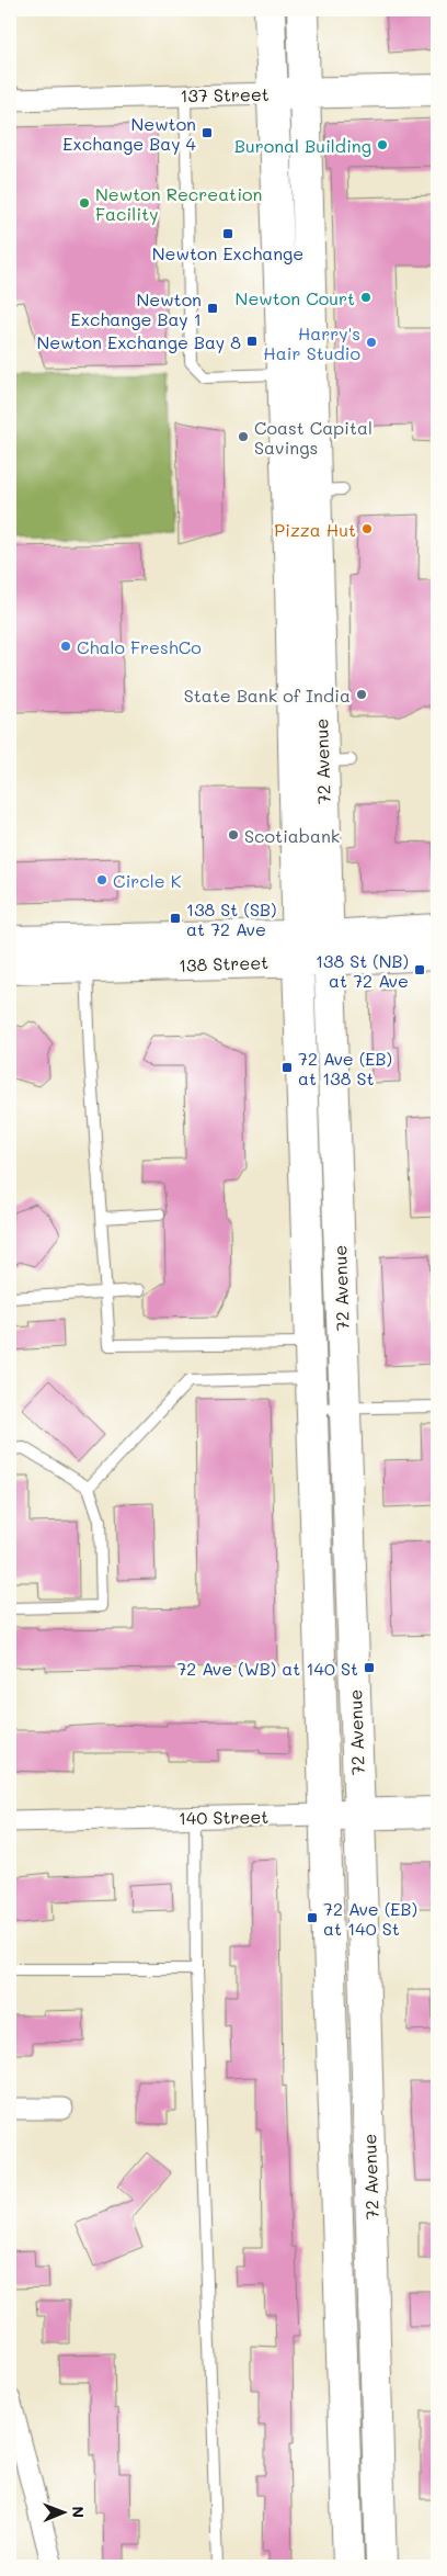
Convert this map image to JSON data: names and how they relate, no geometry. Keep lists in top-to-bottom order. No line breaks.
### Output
{"streets":{"main road":["137 Street","72 Avenue","138 Street","140 Street"]},"crossings":[["137 Street","72 Avenue"],["72 Avenue","138 Street"],["72 Avenue","140 Street"]],"places":{"transit":["Newton Exchange Bay 4","Newton Exchange","Newton Exchange Bay 1","Newton Exchange Bay 8","138 St (SB) at 72 Ave","138 St (NB) at 72 Ave","72 Ave (EB) at 138 St","72 Ave (WB) at 140 St","72 Ave (EB) at 140 St"],"other":["Buronal Building","Newton Recreation Facility","Newton Court","Harry's Hair Studio","Coast Capital Savings","Pizza Hut","Chalo FreshCo","State Bank of India","Scotiabank","Circle K"]},"north":"right"}
